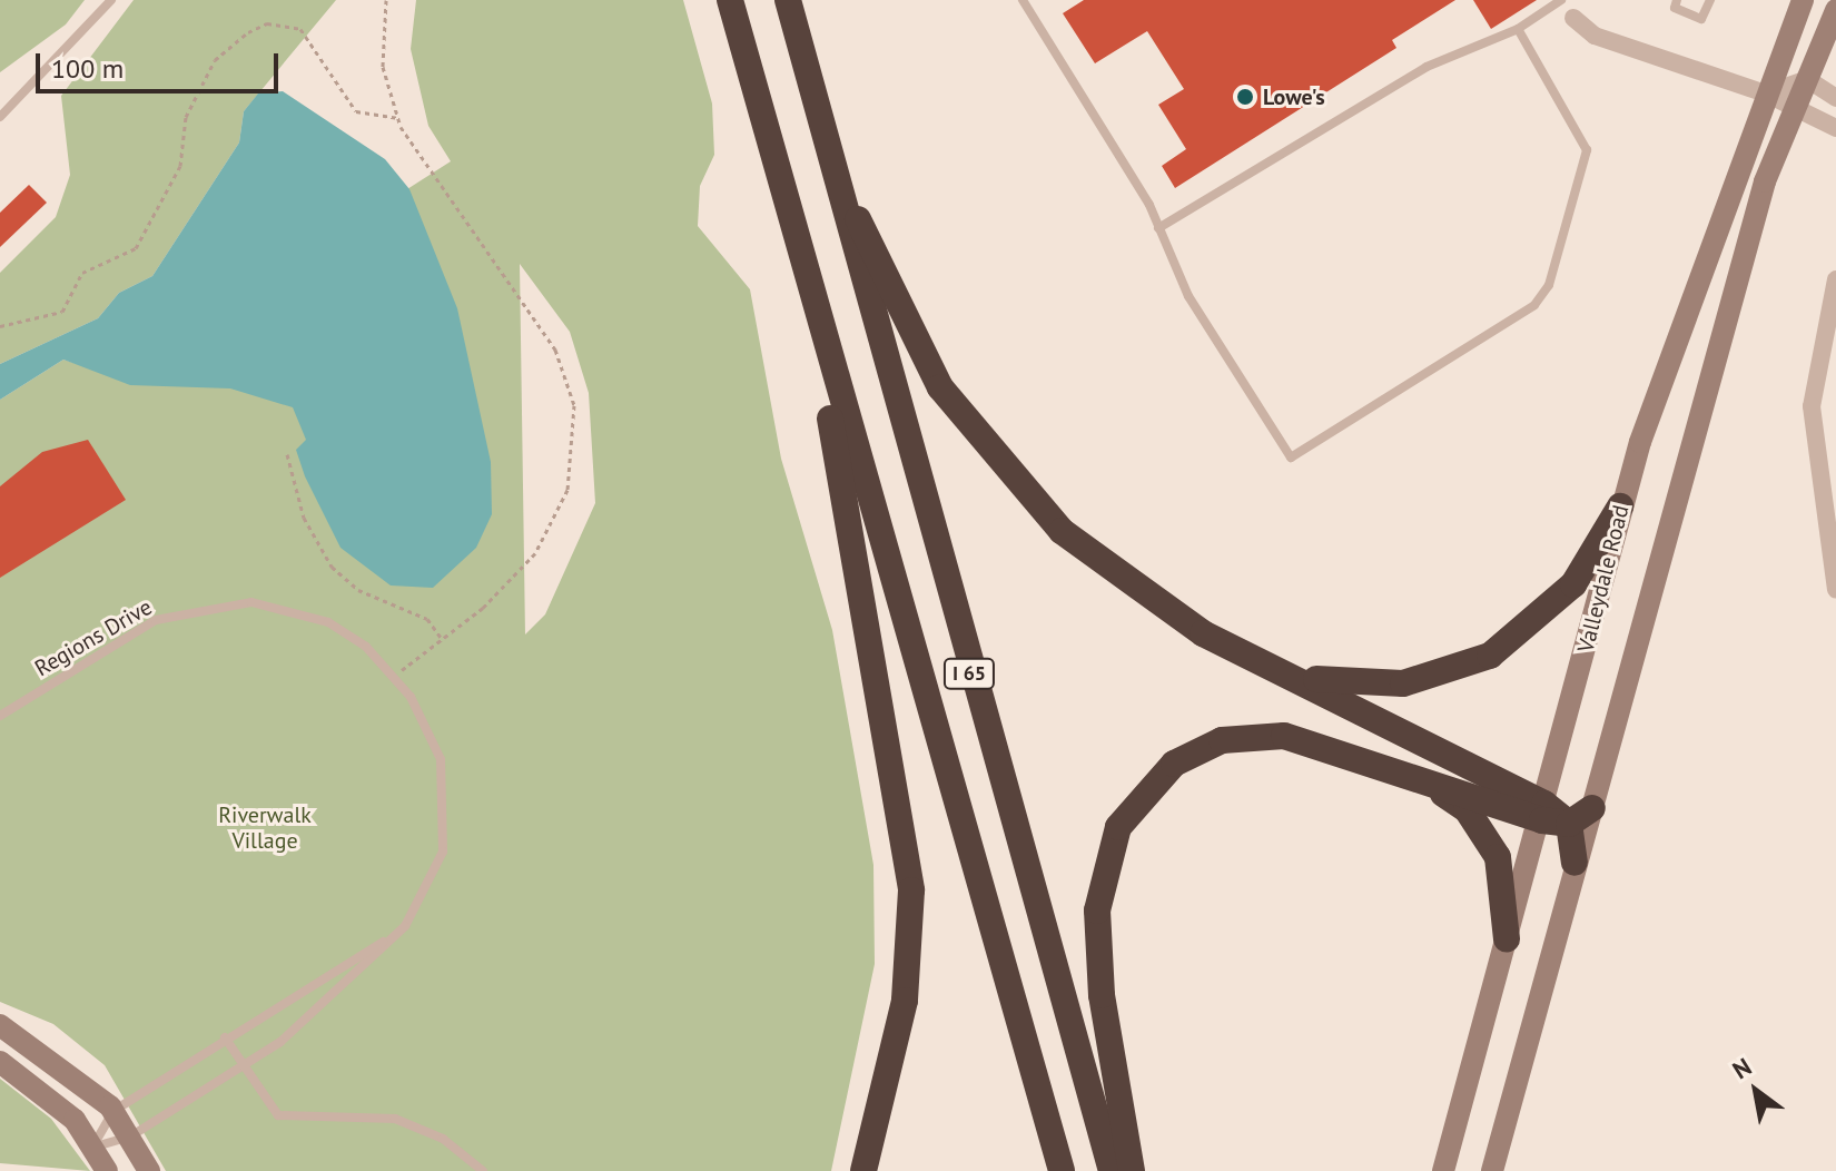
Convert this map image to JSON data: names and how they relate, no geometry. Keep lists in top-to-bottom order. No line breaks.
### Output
{"streets":{"highway":["I 65"],"main road":["Valleydale Road"],"lane":["Regions Drive"]},"parks":["Riverwalk Village"],"places":["Lowe's"],"scale_bar":"100 m","north":"top left"}
